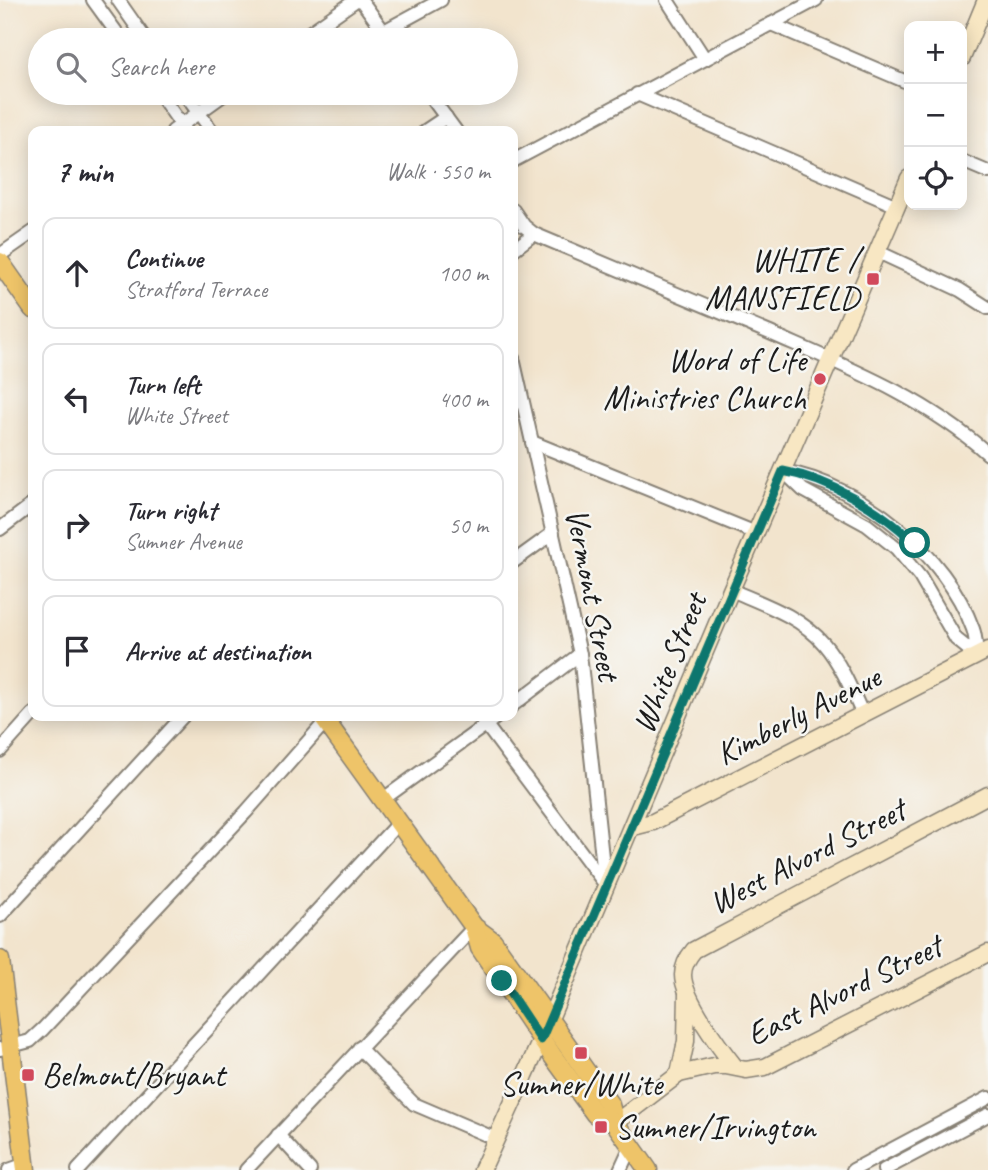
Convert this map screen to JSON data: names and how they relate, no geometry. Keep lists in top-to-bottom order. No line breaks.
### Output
{"streets":{"main road":["White Street","Kimberly Avenue","West Alvord Street","East Alvord Street"],"street":["Vermont Street"]},"crossings":[["Vermont Street","White Street"],["White Street","Kimberly Avenue"],["West Alvord Street","East Alvord Street"]],"places":{"transit":["WHITE / MANSFIELD","Sumner/White","Belmont/Bryant","Sumner/Irvington"],"other":["Word of Life Ministries Church"]},"page":{"map_buttons":["+","−"],"search":"Search here","heading":["7 min","Walk · 550 m"],"list":[["Continue","Stratford Terrace","100 m"],["Turn left","White Street","400 m"],["Turn right","Sumner Avenue","50 m"],"Arrive at destination"]}}
